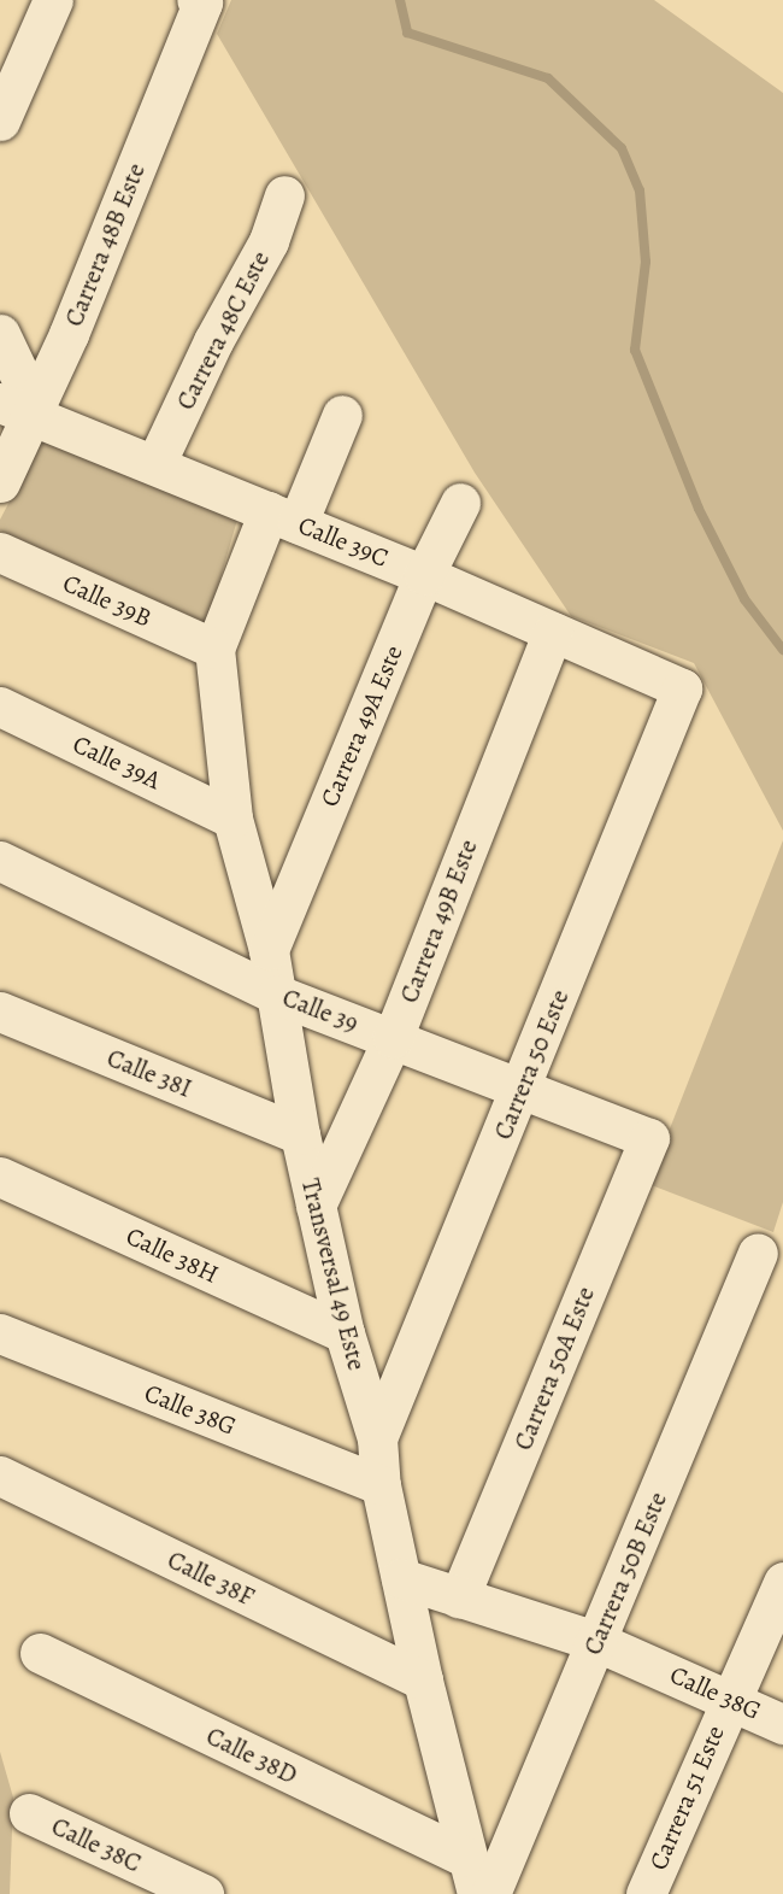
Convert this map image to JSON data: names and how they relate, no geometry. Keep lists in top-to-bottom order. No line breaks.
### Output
{"streets":{"street":["Carrera 48B Este","Carrera 48C Este","Calle 39C","Calle 39B","Carrera 49A Este","Calle 39A","Carrera 49B Este","Calle 39","Carrera 50 Este","Calle 38I","Calle 38H","Transversal 49 Este","Carrera 50A Este","Calle 38G","Carrera 50B Este","Calle 38F","Calle 38D","Carrera 51 Este","Calle 38C"]},"crossings":[["Carrera 48B Este","Calle 39C"],["Carrera 48C Este","Calle 39C"],["Calle 39C","Carrera 49A Este"],["Calle 39C","Carrera 49B Este"],["Calle 39C","Carrera 50 Este"],["Calle 39B","Transversal 49 Este"],["Carrera 49A Este","Transversal 49 Este"],["Calle 39A","Transversal 49 Este"],["Carrera 49B Este","Calle 39"],["Carrera 49B Este","Transversal 49 Este"],["Calle 39","Carrera 50 Este"],["Calle 39","Transversal 49 Este"],["Calle 39","Carrera 50A Este"],["Carrera 50 Este","Transversal 49 Este"],["Calle 38I","Transversal 49 Este"],["Calle 38H","Transversal 49 Este"],["Transversal 49 Este","Calle 38G"],["Transversal 49 Este","Calle 38F"],["Transversal 49 Este","Calle 38D"],["Carrera 50A Este","Calle 38G"],["Calle 38G","Carrera 50B Este"],["Calle 38G","Carrera 51 Este"]]}
